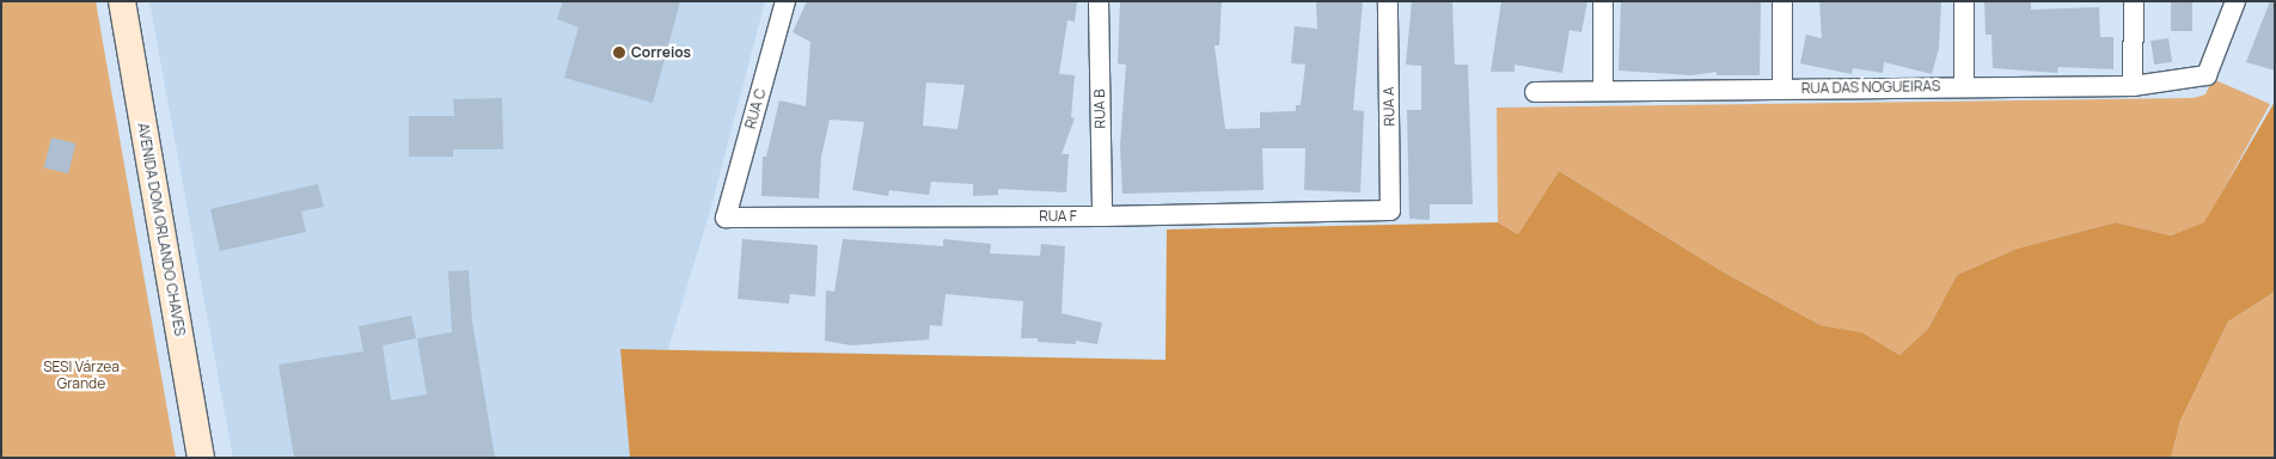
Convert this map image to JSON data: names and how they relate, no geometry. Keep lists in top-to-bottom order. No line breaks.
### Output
{"streets":{"main road":["AVENIDA DOM ORLANDO CHAVES"],"street":["RUA DAS NOGUEIRAS","RUA A","RUA C","RUA B","RUA F"]},"crossings":[["RUA A","RUA F"],["RUA C","RUA F"],["RUA B","RUA F"]],"parks":["SESI Várzea Grande"],"places":["Correios"]}
